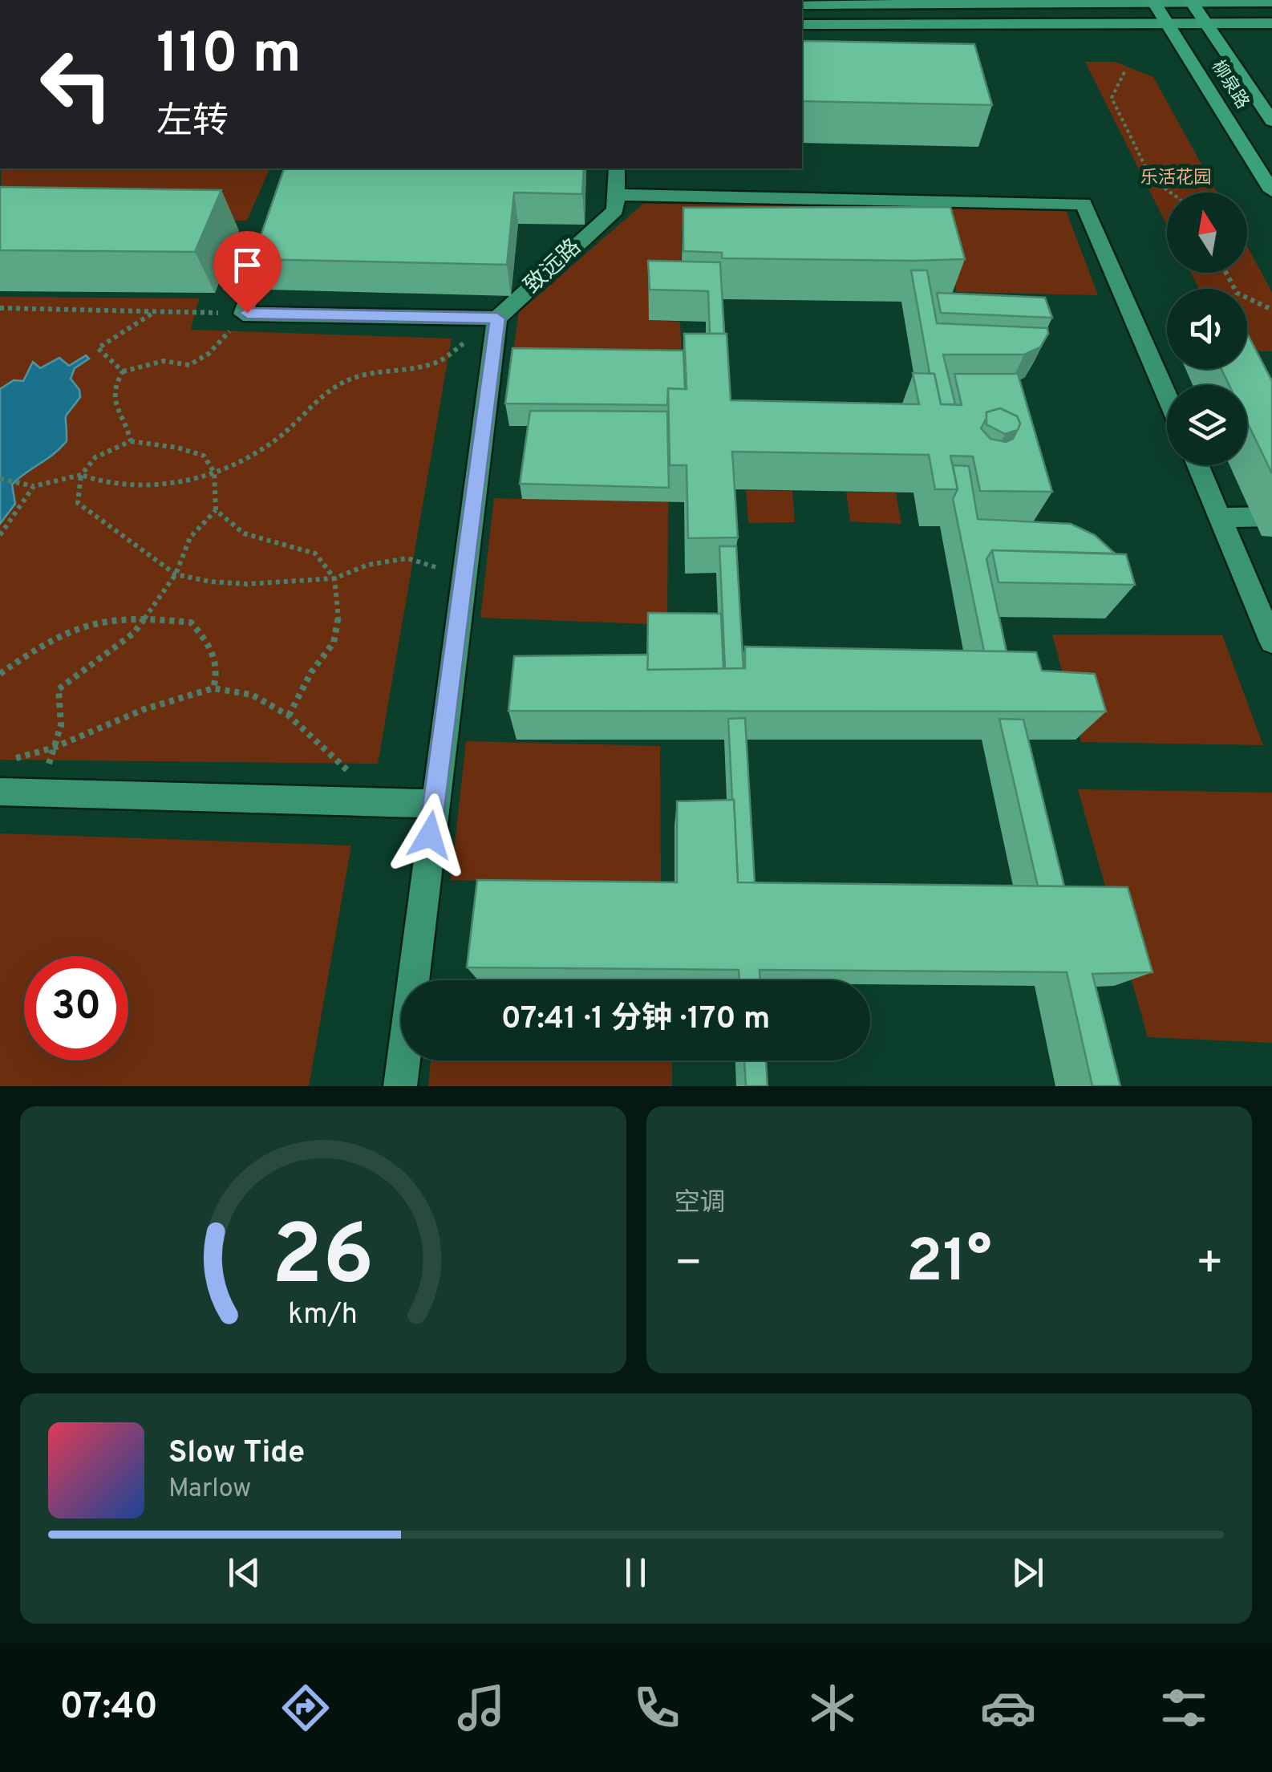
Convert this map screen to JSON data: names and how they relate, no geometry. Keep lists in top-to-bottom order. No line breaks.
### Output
{"streets":{"main road":["柳泉路"],"street":["致远路"]},"parks":["乐活花园"],"north":"top","page":{"turn":["110 m","左转"],"limit":"30","trip":"07:41 · 1 分钟 · 170 m","tile":"空调","heat":["−","21°","+"],"song":["Slow Tide","Marlow"],"tabs":"07:40","gauge":["26","km/h"]}}
